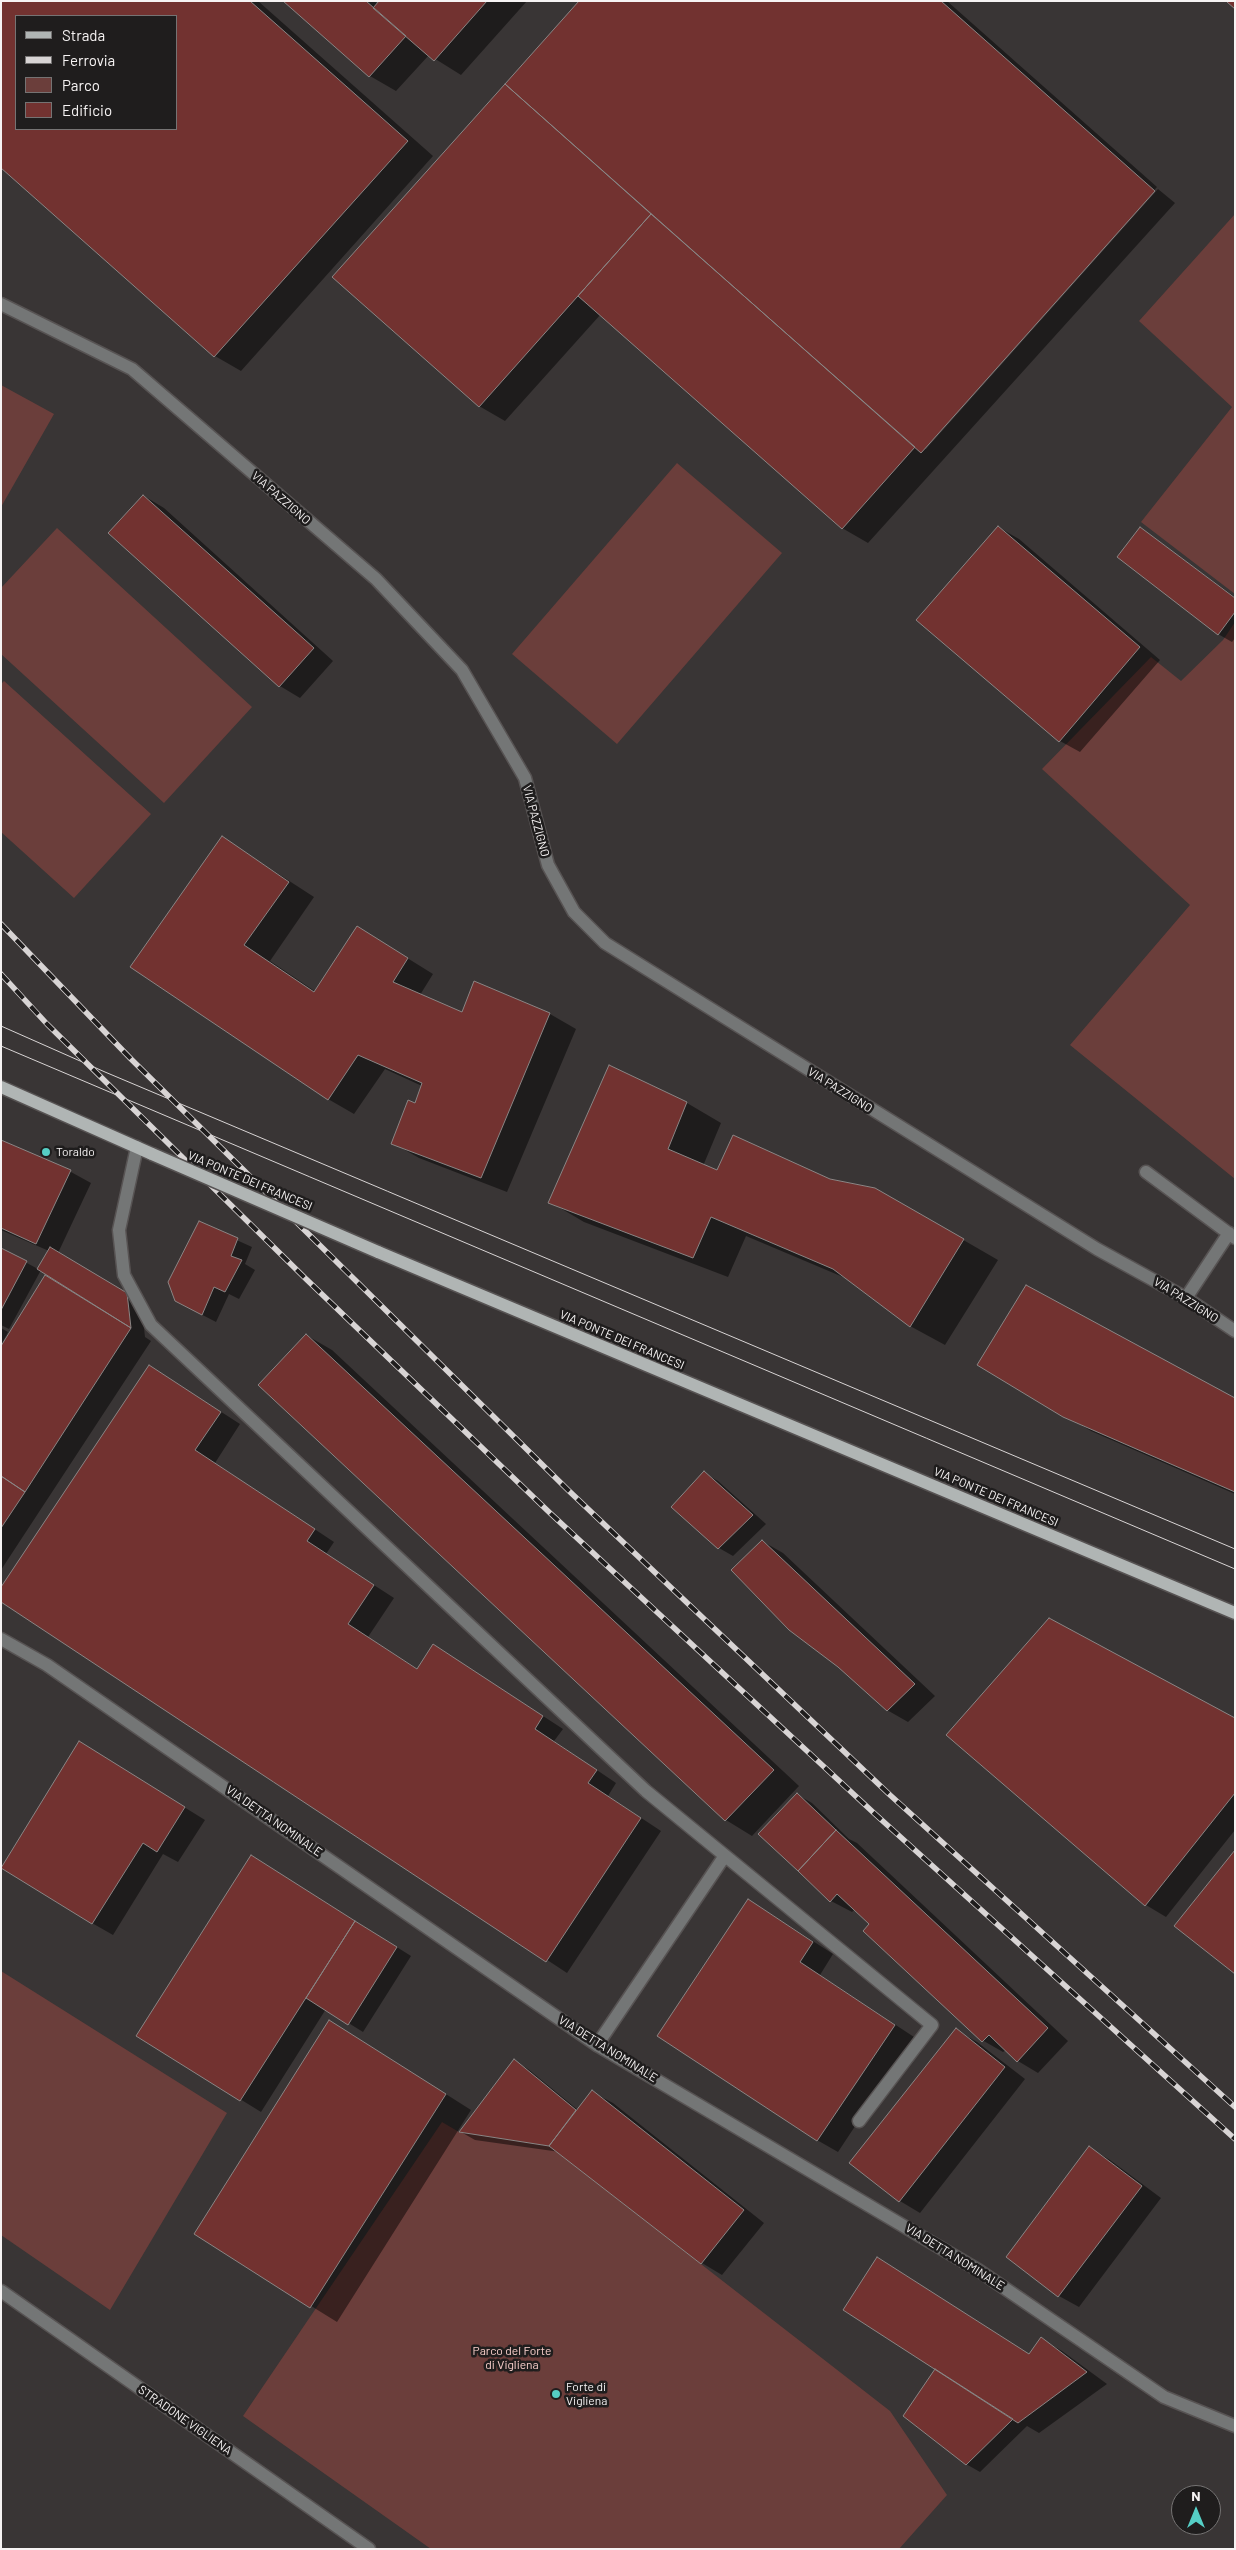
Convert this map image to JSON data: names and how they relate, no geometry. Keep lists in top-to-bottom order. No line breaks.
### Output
{"streets":{"main road":["VIA PONTE DEI FRANCESI"],"street":["VIA PAZZIGNO","VIA DETTA NOMINALE","STRADONE VIGLIENA"]},"parks":["Parco del Forte di Vigliena"],"places":["Toraldo","Forte di Vigliena"],"legend":["Strada","Ferrovia","Parco","Edificio"],"north":"top"}
